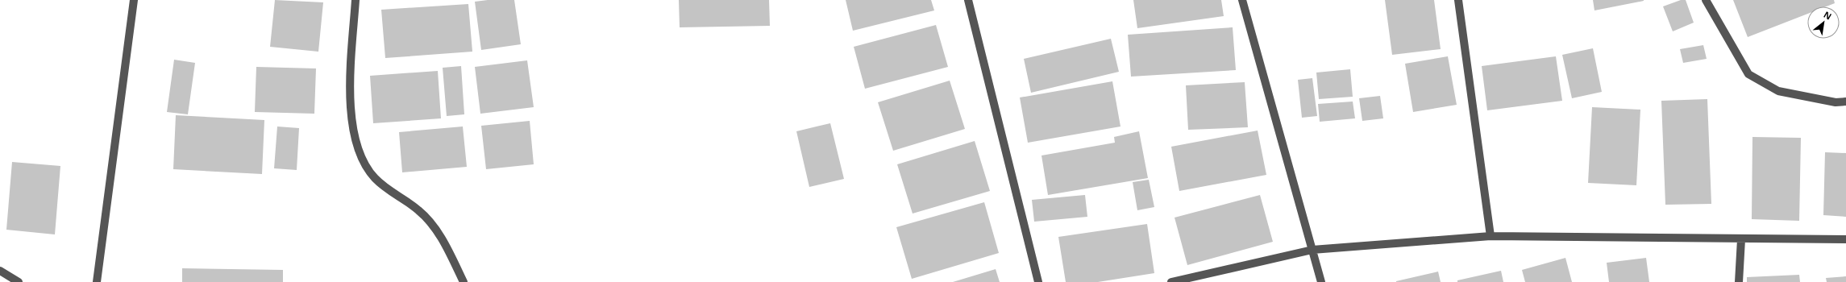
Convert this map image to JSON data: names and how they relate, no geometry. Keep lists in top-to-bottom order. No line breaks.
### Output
{"north":"top right"}
